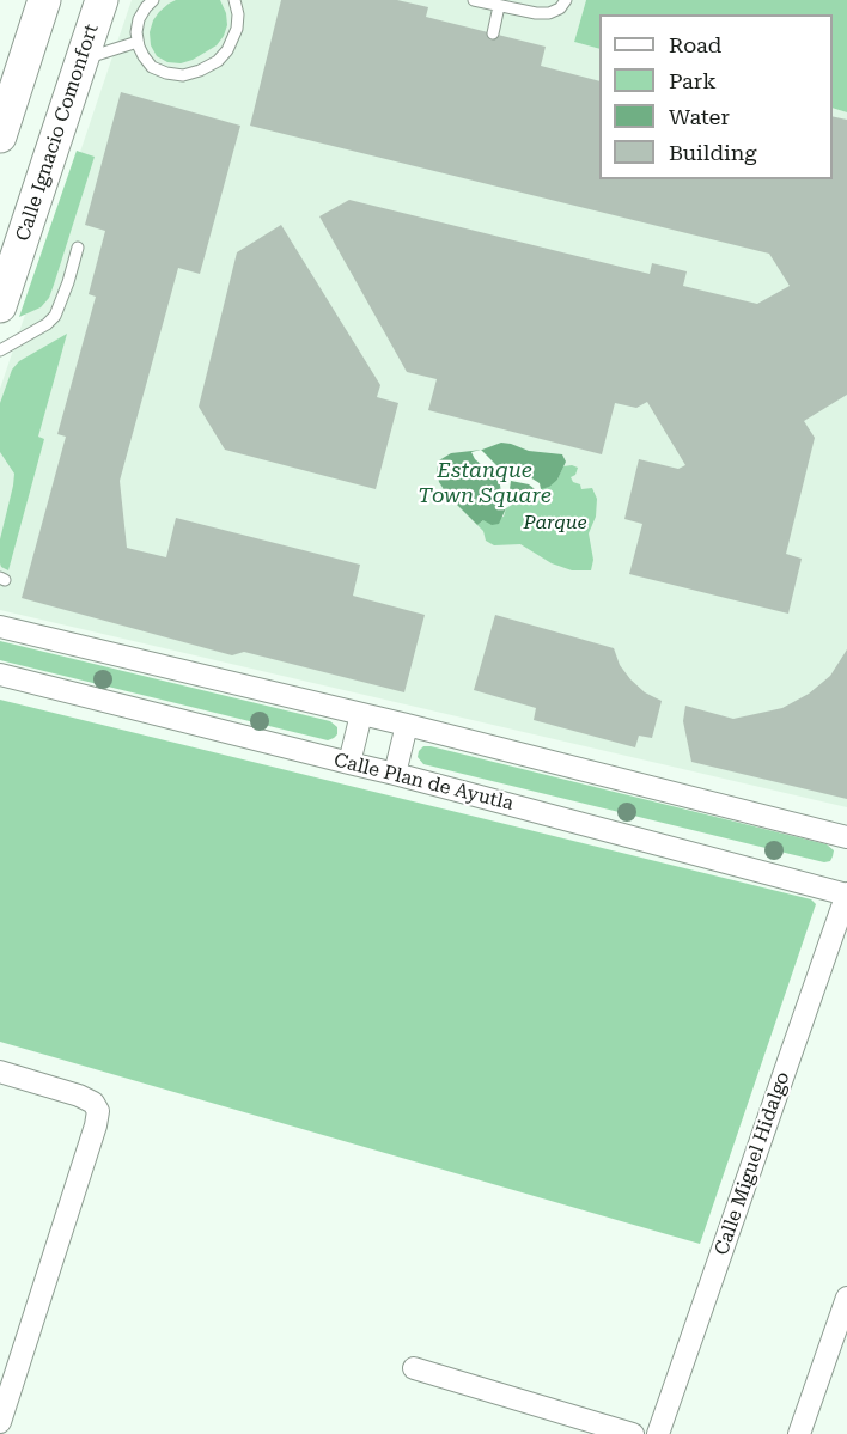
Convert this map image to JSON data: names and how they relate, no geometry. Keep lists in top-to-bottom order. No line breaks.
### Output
{"streets":{"main road":["Calle Ignacio Comonfort"],"street":["Calle Plan de Ayutla","Calle Miguel Hidalgo"]},"crossings":[["Calle Plan de Ayutla","Calle Miguel Hidalgo"]],"water":["Estanque Town Square"],"parks":["Parque"],"legend":["Road","Park","Water","Building"]}
